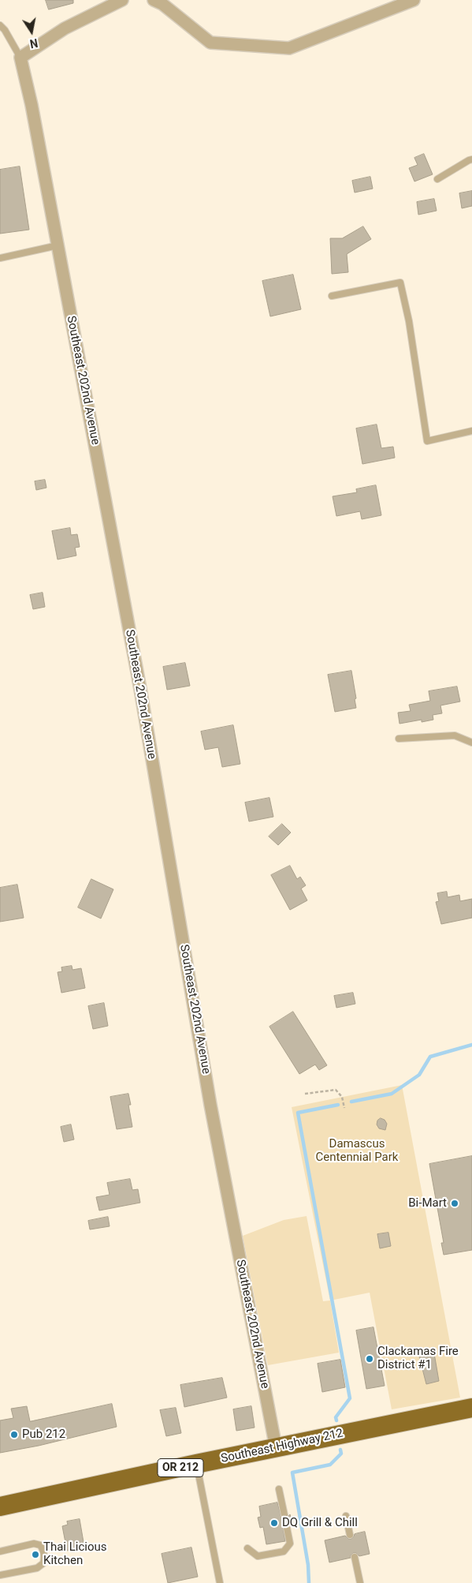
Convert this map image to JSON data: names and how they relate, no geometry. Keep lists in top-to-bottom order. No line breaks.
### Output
{"streets":{"highway":["Southeast Highway 212","OR 212"],"street":["Southeast 202nd Avenue"]},"crossings":[["Southeast 202nd Avenue","Southeast Highway 212"]],"parks":["Damascus Centennial Park"],"places":["Bi-Mart","Clackamas Fire District #1","Pub 212","DQ Grill & Chill","Thai Licious Kitchen"],"north":"bottom"}
